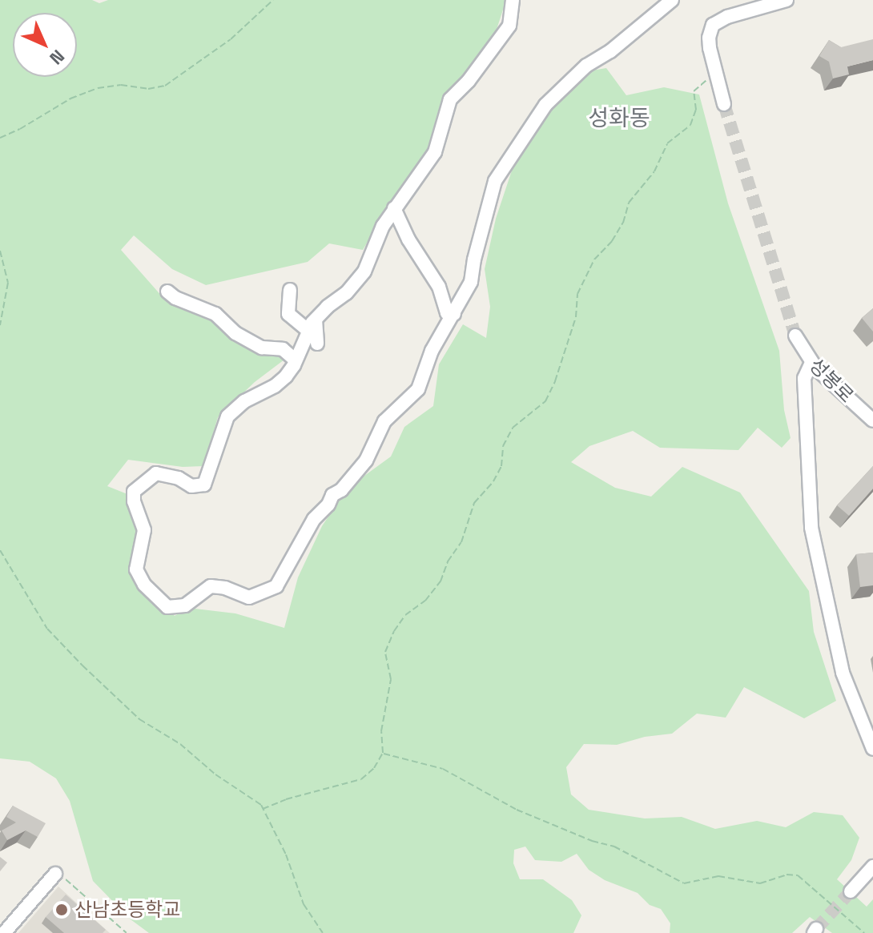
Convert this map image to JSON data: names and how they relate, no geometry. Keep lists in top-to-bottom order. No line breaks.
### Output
{"streets":{"street":["성봉로"]},"districts":["성화동"],"places":["산남초등학교"],"north":"bottom right"}
